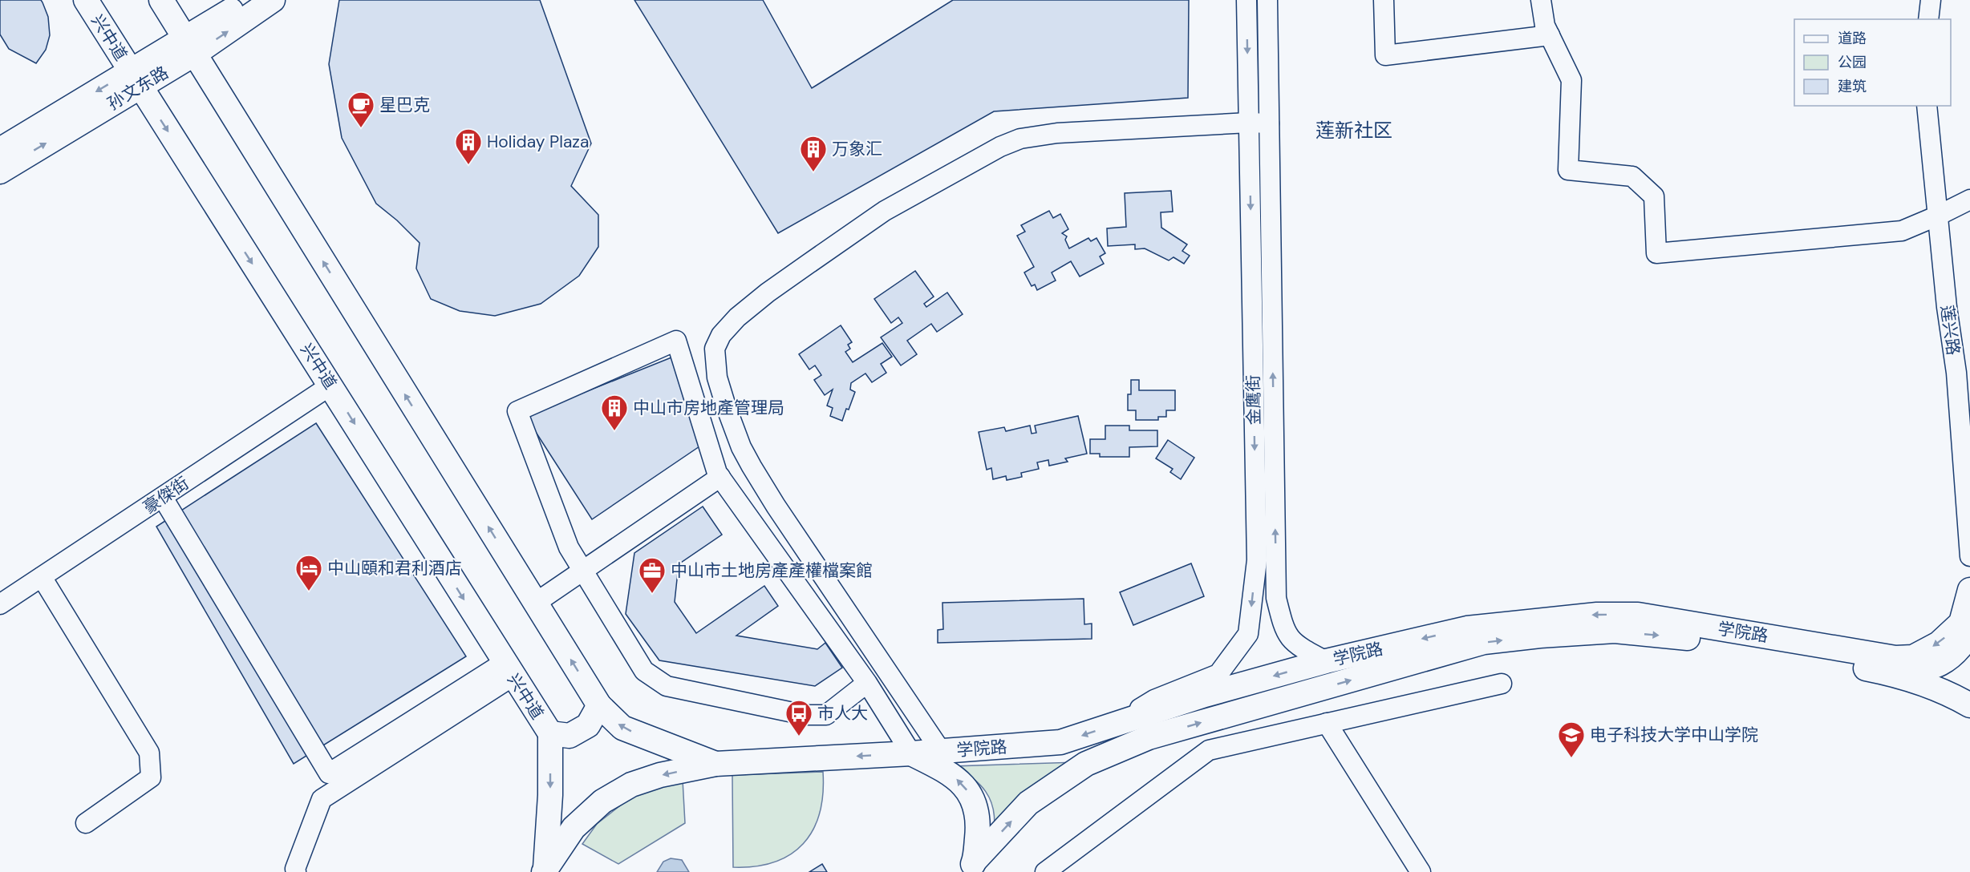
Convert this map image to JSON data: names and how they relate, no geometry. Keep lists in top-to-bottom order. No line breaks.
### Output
{"streets":{"main road":["兴中道","孙文东路","学院路"],"street":["莲兴路","金鹰街","豪傑街"]},"crossings":[["兴中道","孙文东路"],["兴中道","豪傑街"],["金鹰街","学院路"]],"districts":["莲新社区"],"places":{"cafe":["星巴克"],"building":["Holiday Plaza","万象汇","中山市房地產管理局"],"hotel":["中山頤和君利酒店"],"office":["中山市土地房產產權檔案館"],"bus stop":["市人大"],"school or university":["电子科技大学中山学院"]},"legend":["道路","公园","建筑"]}
